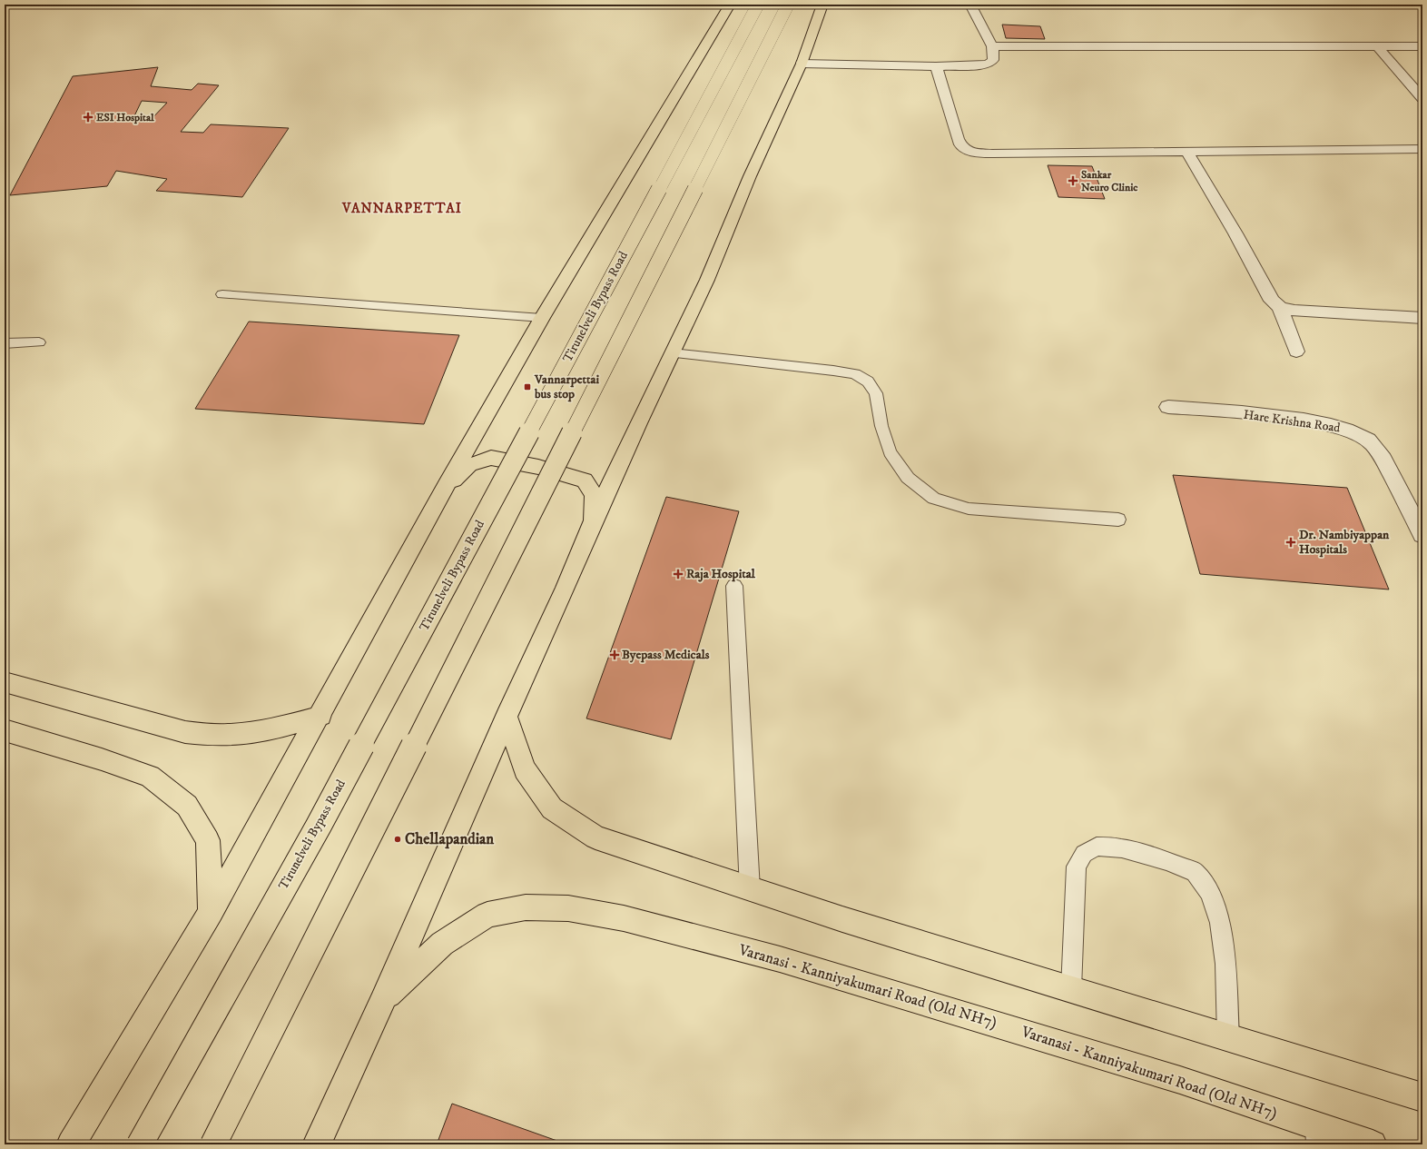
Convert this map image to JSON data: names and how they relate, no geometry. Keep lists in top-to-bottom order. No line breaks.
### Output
{"streets":{"main road":["Tirunelveli Bypass Road","Varanasi - Kanniyakumari Road (Old NH7)"],"street":["Hare Krishna Road"]},"districts":["VANNARPETTAI"],"places":{"health":["ESI Hospital","Sankar Neuro Clinic","Dr. Nambiyappan Hospitals","Raja Hospital","Byepass Medicals"],"transit":["Vannarpettai bus stop"],"other":["Chellapandian"]}}
